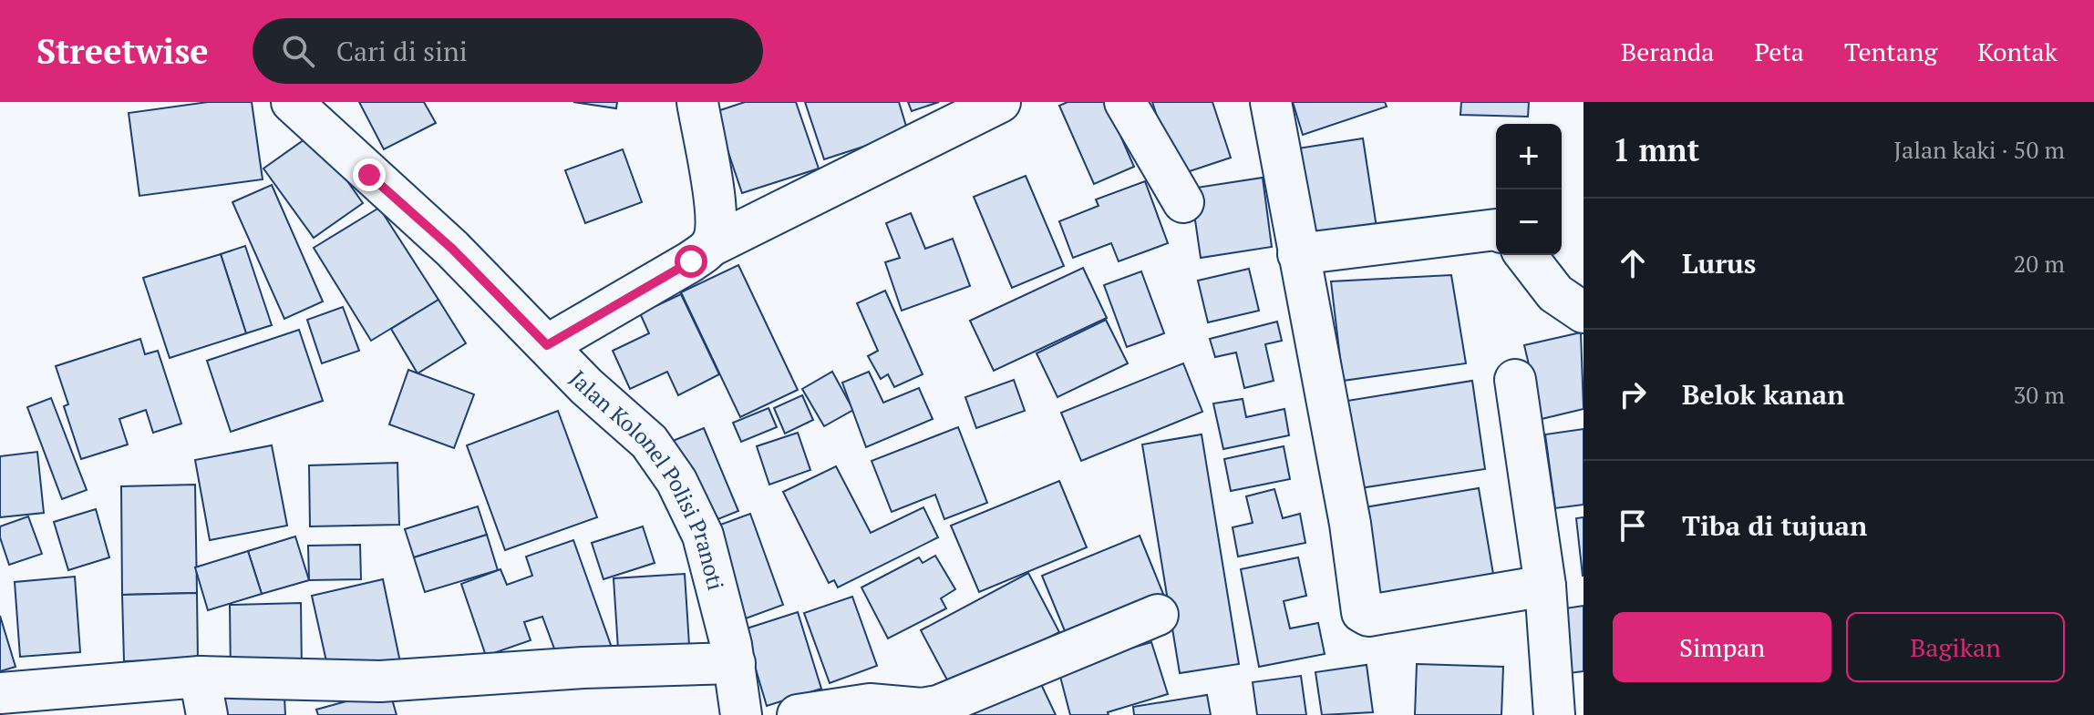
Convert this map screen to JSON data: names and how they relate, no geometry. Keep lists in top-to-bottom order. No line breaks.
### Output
{"streets":{"street":["Jalan Kolonel Polisi Pranoti"]},"page":{"header":"Streetwise","search":"Cari di sini","nav":["Beranda","Peta","Tentang","Kontak"],"heading":["1 mnt","Jalan kaki · 50 m"],"map_buttons":["+","−"],"list":[["Lurus","20 m"],["Belok kanan","30 m"],"Tiba di tujuan"],"buttons":["Simpan","Bagikan"]}}
